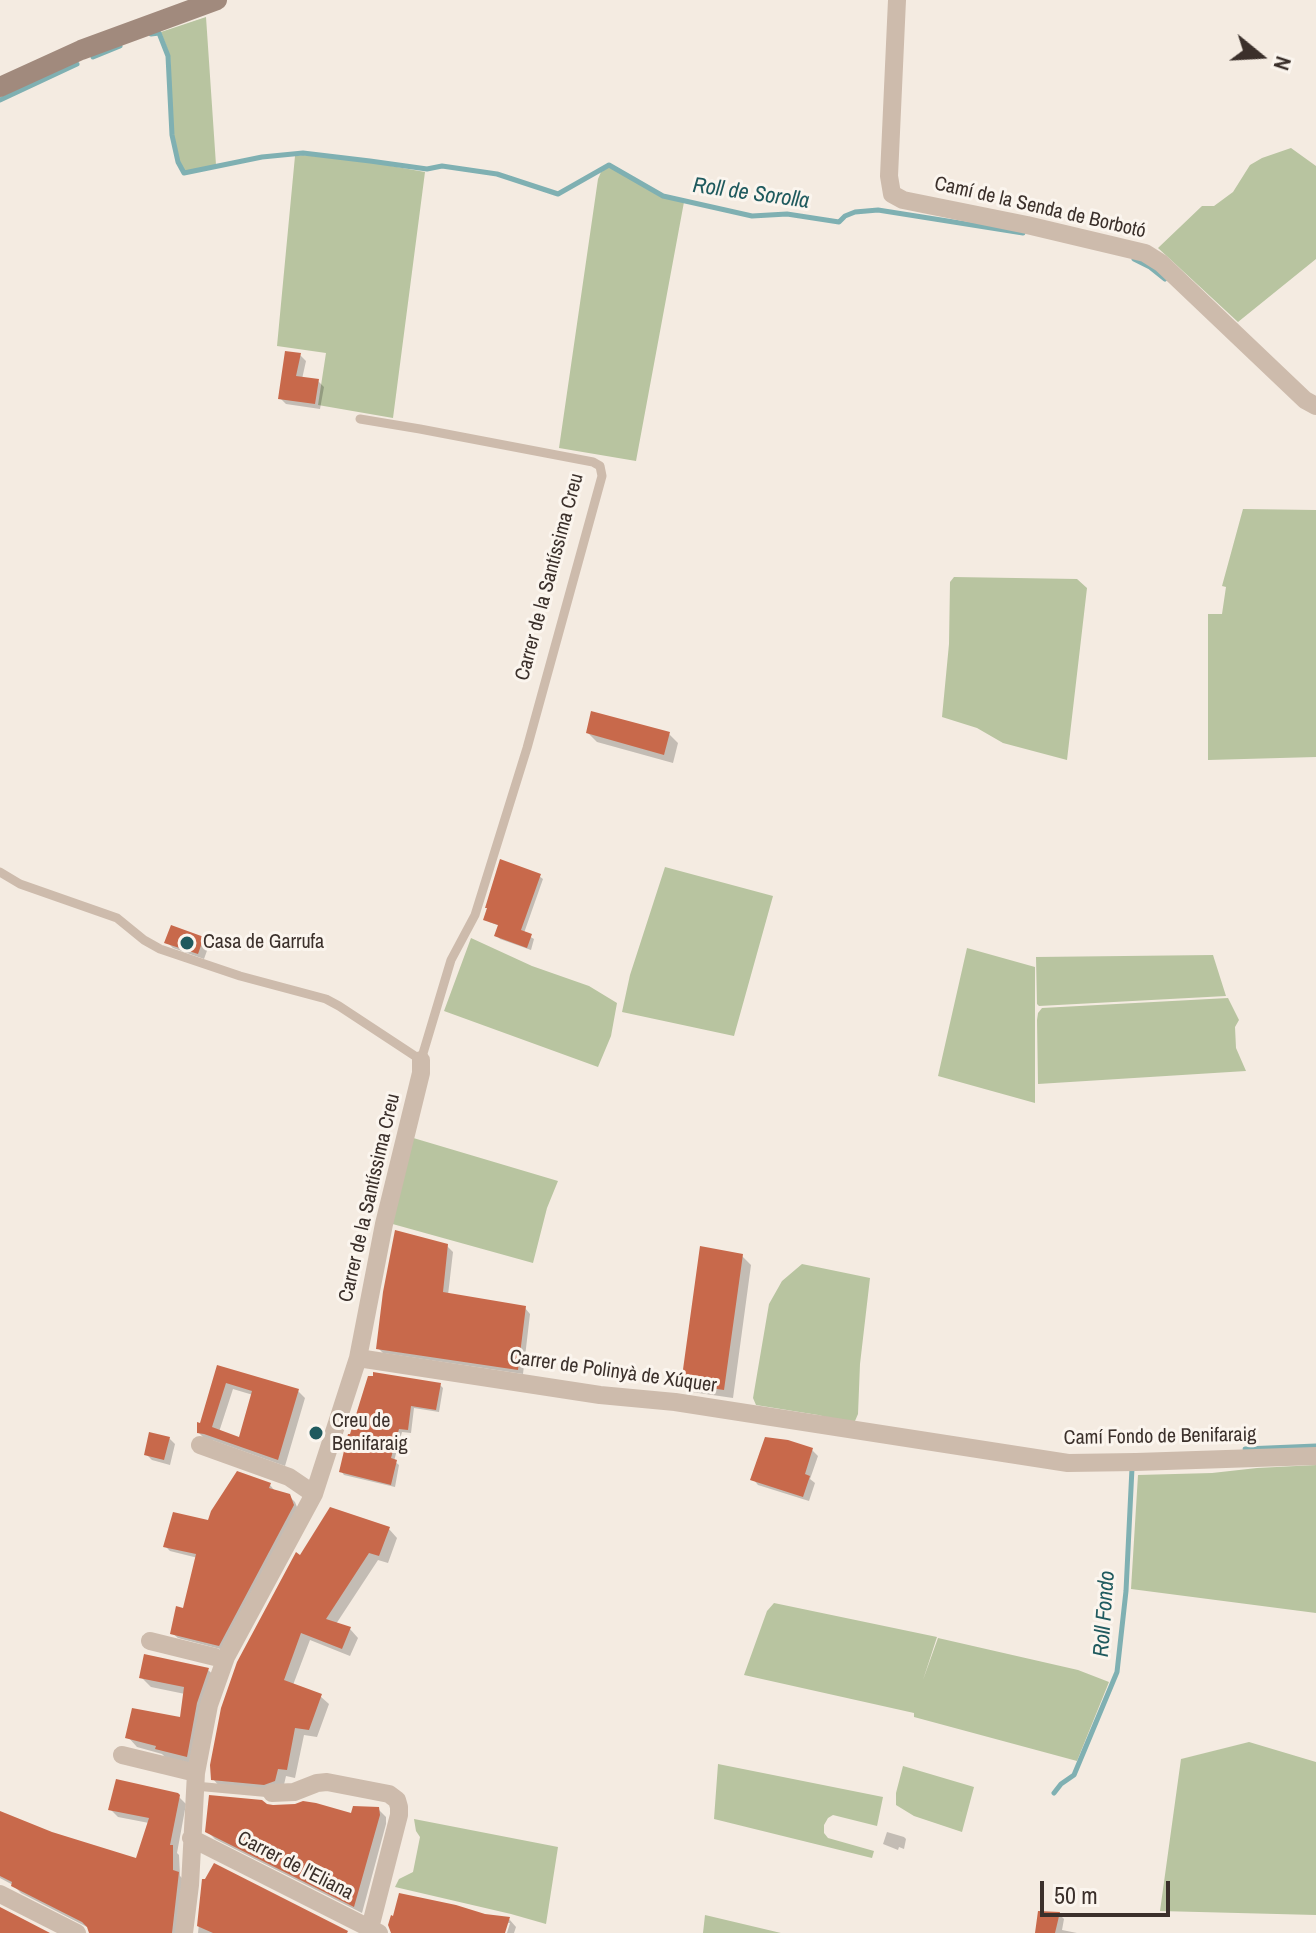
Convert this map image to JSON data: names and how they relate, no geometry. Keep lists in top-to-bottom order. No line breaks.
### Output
{"streets":{"street":["Camí de la Senda de Borbotó","Carrer de la Santíssima Creu","Carrer de Polinyà de Xúquer","Camí Fondo de Benifaraig","Carrer de l'Eliana"]},"crossings":[["Carrer de la Santíssima Creu","Carrer de Polinyà de Xúquer"],["Carrer de la Santíssima Creu","Carrer de l'Eliana"],["Carrer de Polinyà de Xúquer","Camí Fondo de Benifaraig"]],"water":["Roll de Sorolla","Roll Fondo"],"places":["Casa de Garrufa","Creu de Benifaraig"],"scale_bar":"50 m","north":"right"}
